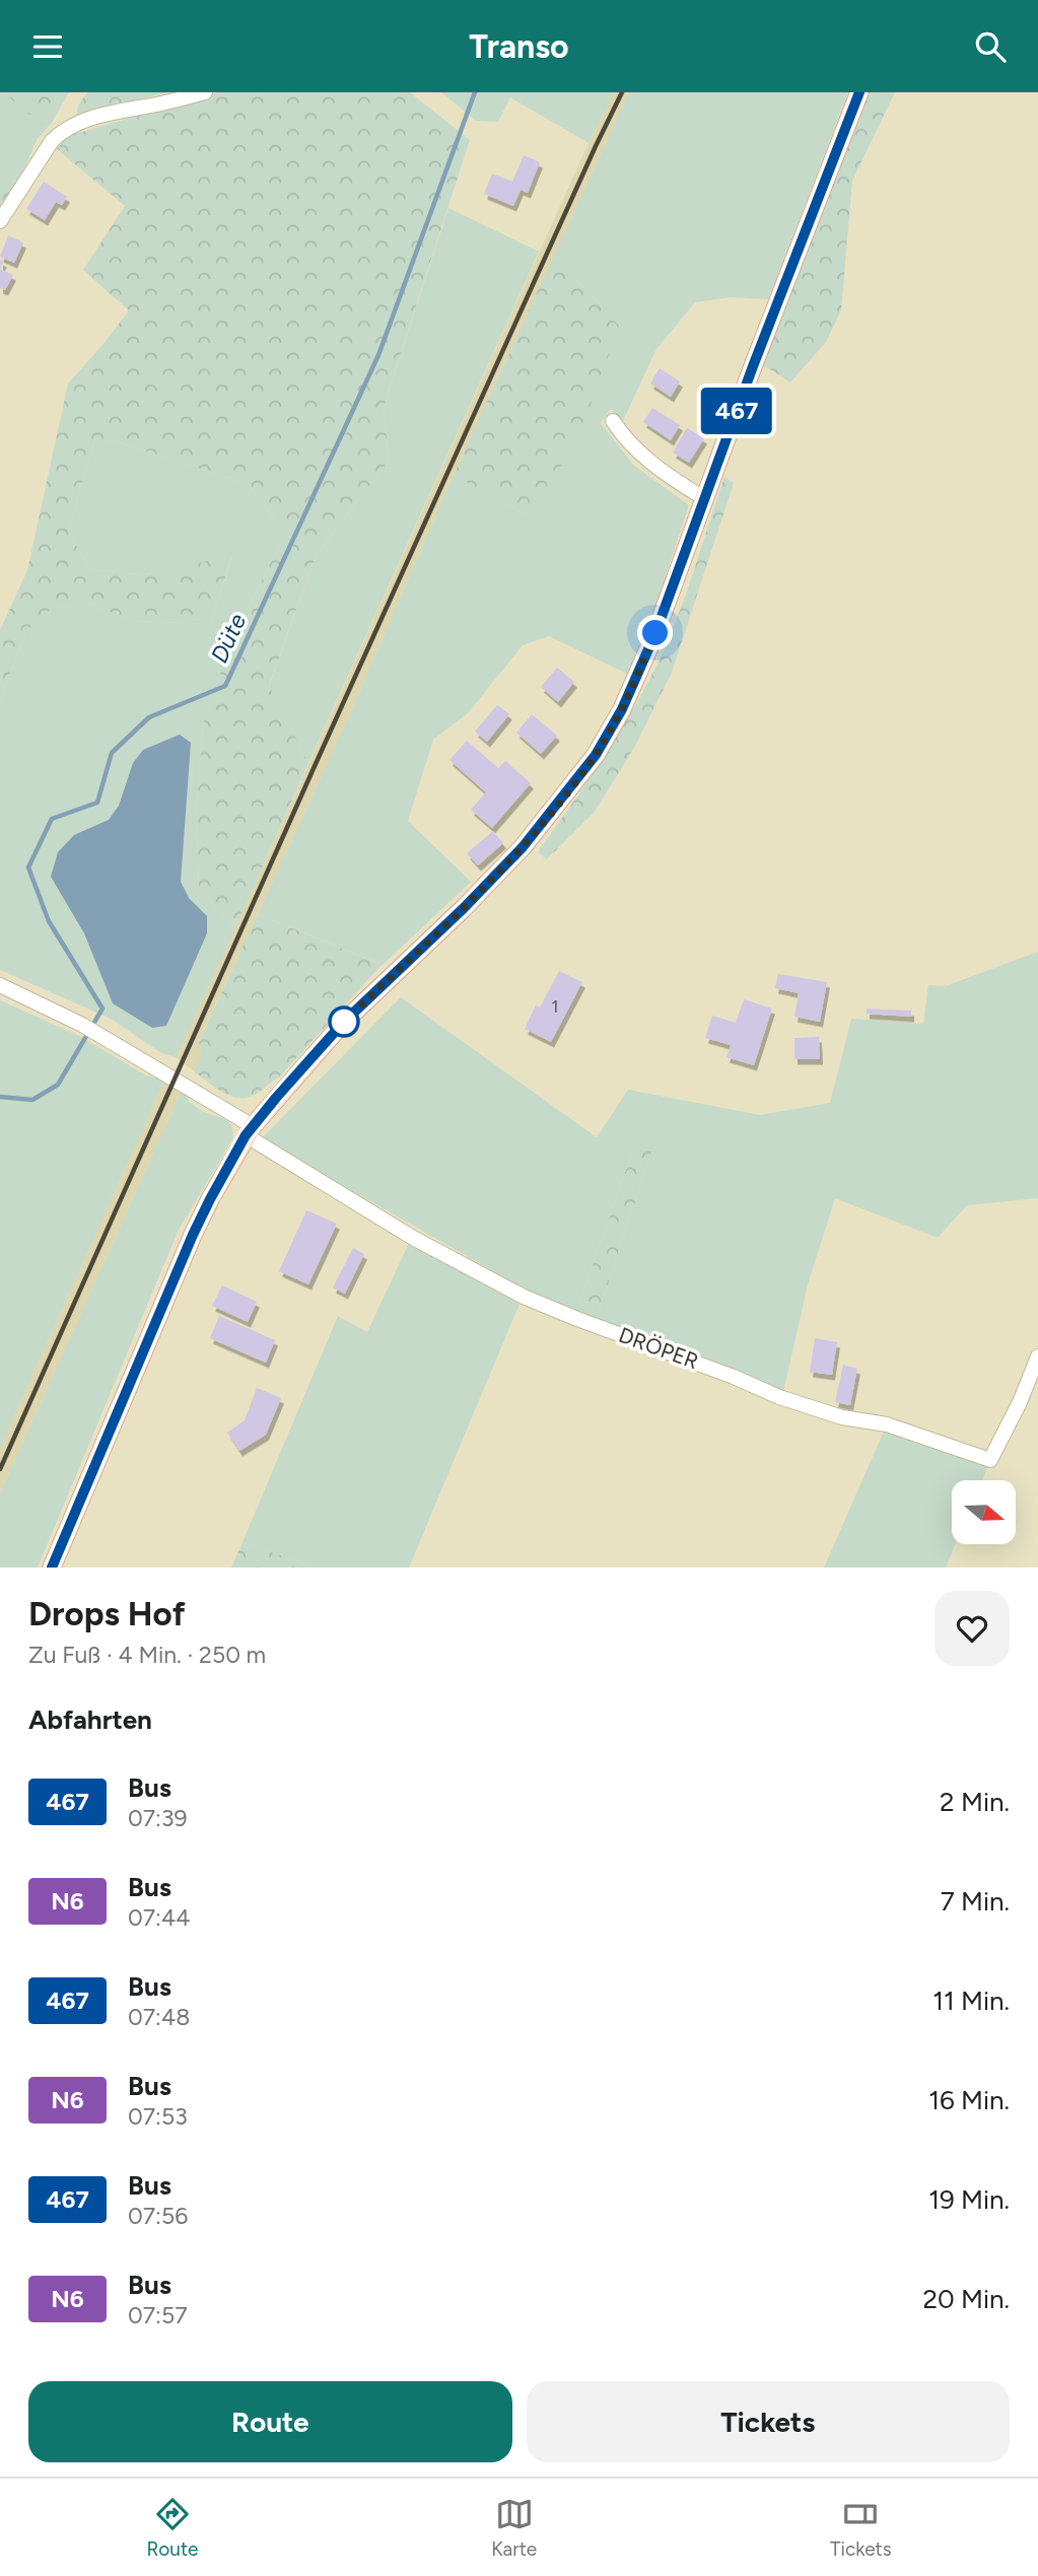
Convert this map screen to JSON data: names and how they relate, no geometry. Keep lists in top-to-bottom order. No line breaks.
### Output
{"streets":{"street":["DRÖPER"]},"water":["Düte"],"lines":["bus line 467"],"house_numbers":["1"],"north":"right","page":{"header":"Transo","on_map":"467","heading":[["Drops Hof","Zu Fuß · 4 Min. · 250 m"],"Abfahrten"],"list":[{"mark":"467","name":"Bus","note":"07:39","value":"2 Min."},{"mark":"N6","name":"Bus","note":"07:44","value":"7 Min."},{"mark":"467","name":"Bus","note":"07:48","value":"11 Min."},{"mark":"N6","name":"Bus","note":"07:53","value":"16 Min."},{"mark":"467","name":"Bus","note":"07:56","value":"19 Min."},{"mark":"N6","name":"Bus","note":"07:57","value":"20 Min."}],"buttons":["Route","Tickets"],"tabs":["Route","Karte","Tickets"]}}
